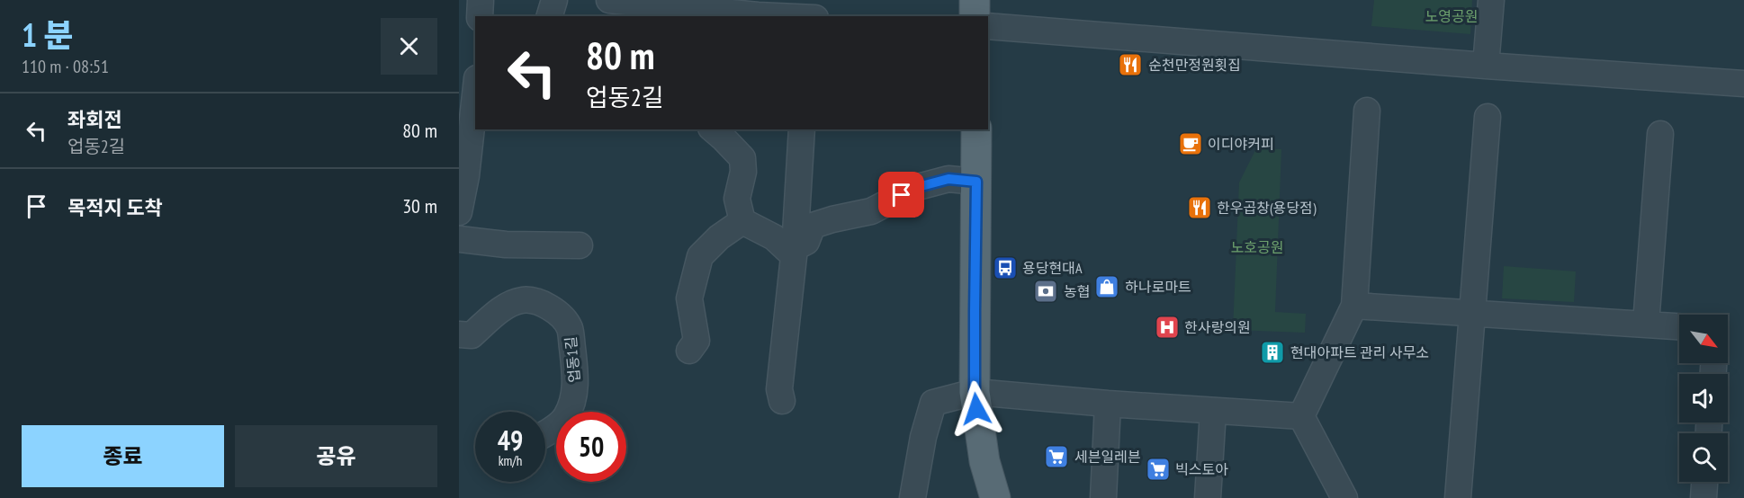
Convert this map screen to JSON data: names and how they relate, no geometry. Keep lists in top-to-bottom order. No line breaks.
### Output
{"streets":{"street":["업동1길"]},"parks":["노영공원","노호공원"],"places":{"restaurant":["순천만정원횟집","한우곱창(용당점)"],"cafe":["이디야커피"],"bus stop":["용당현대A"],"shop":["하나로마트"],"bank":["농협"],"hospital":["한사랑의원"],"building":["현대아파트 관리 사무소"],"supermarket":["세븐일레븐","빅스토아"]},"north":"bottom right","page":{"heading":["1 분","110 m · 08:51"],"turn":["80 m","업동2길"],"list":[{"name":"좌회전","note":"업동2길","value":"80 m"},{"name":"목적지 도착","value":"30 m"}],"speed":"49 km/h","limit":"50","buttons":["종료","공유"]}}
